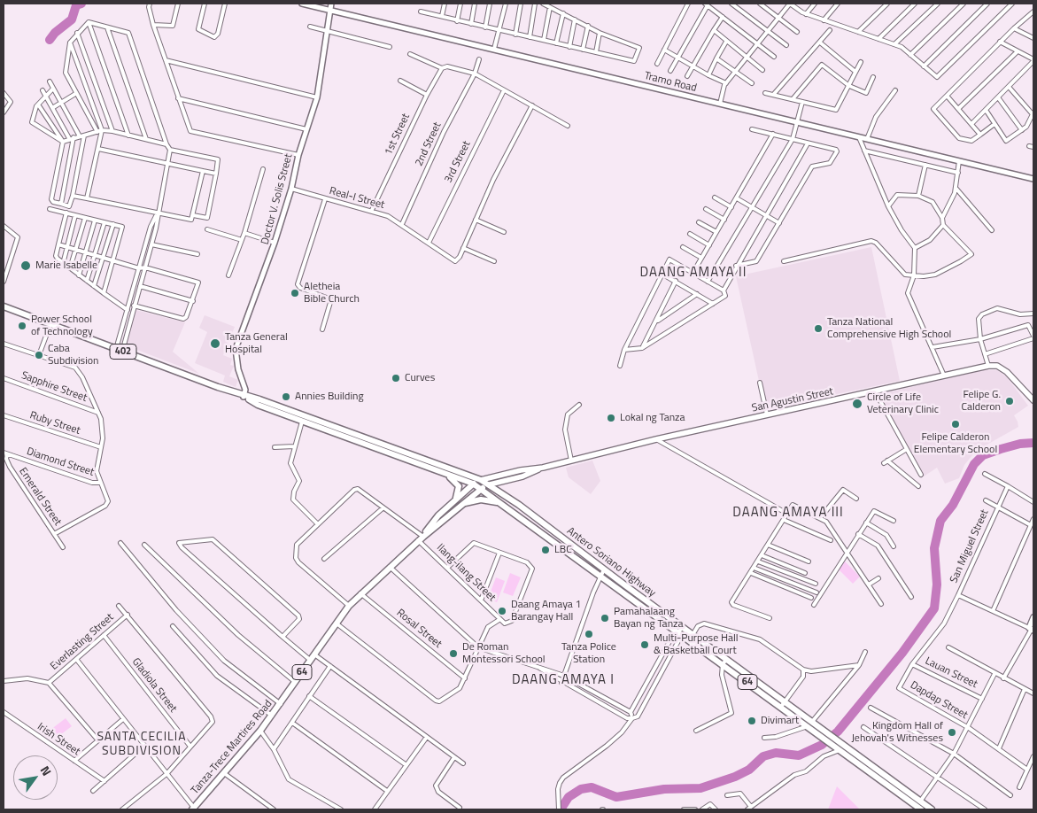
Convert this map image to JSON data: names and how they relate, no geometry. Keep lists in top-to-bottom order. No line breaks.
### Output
{"streets":{"main road":["402","San Agustin Street","Antero Soriano Highway","64","Tanza-Trece Martires Road"],"street":["Tramo Road","1st Street","2nd Street","3rd Street","Real-I Street","Doctor V. Solis Street","Sapphire Street","Ruby Street","Diamond Street","Emerald Street","San Miguel Street","Ilang-ilang Street","Rosal Street","Everlasting Street","Lauan Street","Gladiola Street","Dapdap Street","Irish Street"]},"crossings":[["Tramo Road","Doctor V. Solis Street"],["1st Street","Real-I Street"],["2nd Street","Real-I Street"],["3rd Street","Real-I Street"],["Real-I Street","Doctor V. Solis Street"],["Doctor V. Solis Street","Antero Soriano Highway"],["Sapphire Street","Diamond Street"],["San Agustin Street","Antero Soriano Highway"],["San Agustin Street","Tanza-Trece Martires Road"],["Ruby Street","Diamond Street"],["Diamond Street","Emerald Street"],["Antero Soriano Highway","Tanza-Trece Martires Road"],["Ilang-ilang Street","Tanza-Trece Martires Road"],["Rosal Street","Tanza-Trece Martires Road"],["Everlasting Street","Gladiola Street"],["Lauan Street","Dapdap Street"]],"districts":["DAANG AMAYA II","DAANG AMAYA III","DAANG AMAYA I","SANTA CECILIA SUBDIVISION"],"places":["Marie Isabelle","Aletheia Bible Church","Power School of Technology","Tanza National Comprehensive High School","Tanza General Hospital","Caba Subdivision","Curves","Annies Building","Felipe G. Calderon","Circle of Life Veterinary Clinic","Lokal ng Tanza","Felipe Calderon Elementary School","LBC","Daang Amaya 1 Barangay Hall","Pamahalaang Bayan ng Tanza","Tanza Police Station","Multi-Purpose Hall & Basketball Court","De Roman Montessori School","Divimart","Kingdom Hall of Jehovah's Witnesses"],"north":"top right"}
